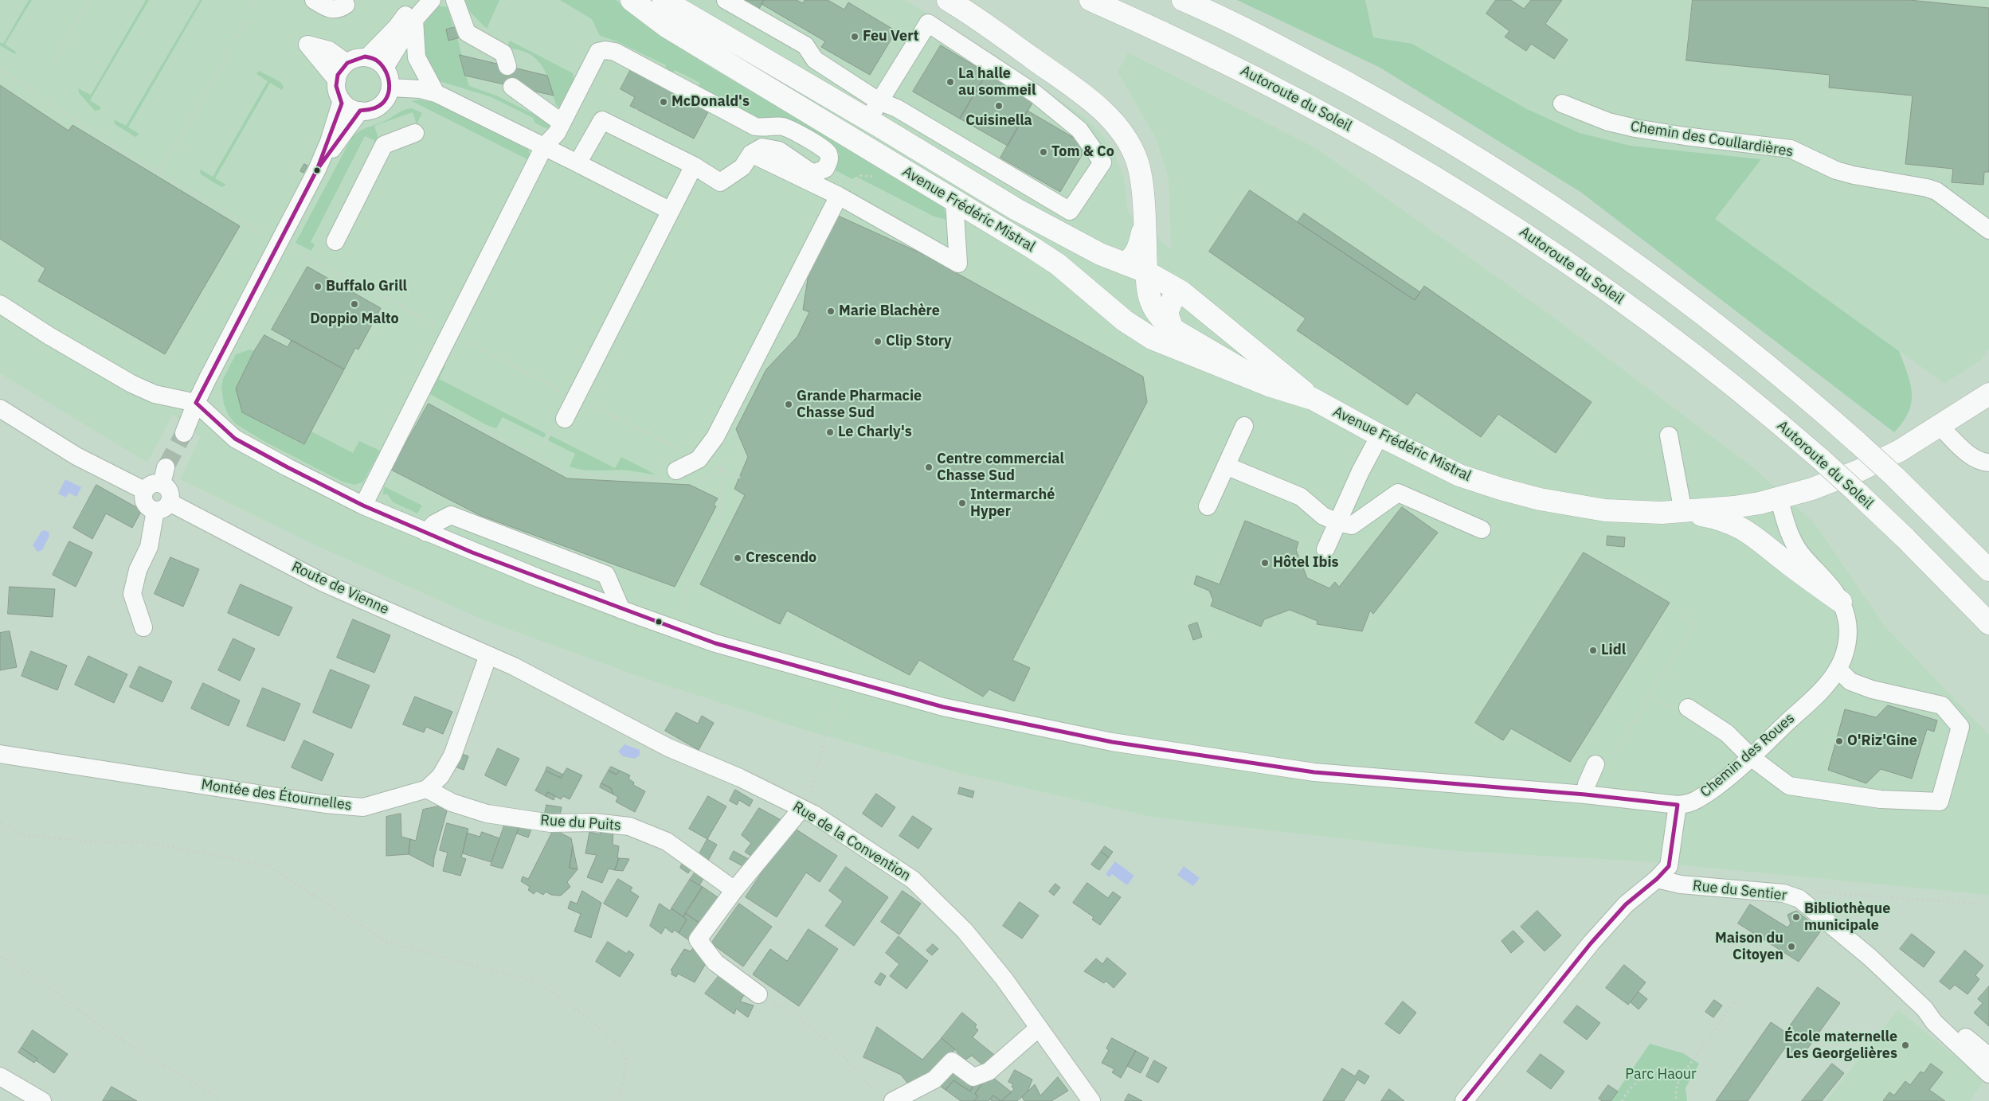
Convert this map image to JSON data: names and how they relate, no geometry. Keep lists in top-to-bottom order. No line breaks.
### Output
{"streets":{"main road":["Autoroute du Soleil","Avenue Frédéric Mistral"],"street":["Chemin des Coullardières","Route de Vienne","Chemin des Roues","Montée des Étournelles","Rue du Puits","Rue de la Convention","Rue du Sentier"]},"crossings":[["Avenue Frédéric Mistral","Chemin des Roues"],["Route de Vienne","Rue de la Convention"],["Montée des Étournelles","Rue du Puits"]],"parks":["Parc Haour"],"places":["Feu Vert","La halle au sommeil","McDonald's","Cuisinella","Tom & Co","Buffalo Grill","Doppio Malto","Marie Blachère","Clip Story","Grande Pharmacie Chasse Sud","Le Charly's","Centre commercial Chasse Sud","Intermarché Hyper","Crescendo","Hôtel Ibis","Lidl","O'Riz'Gine","Bibliothèque municipale","Maison du Citoyen","École maternelle Les Georgelières"]}
